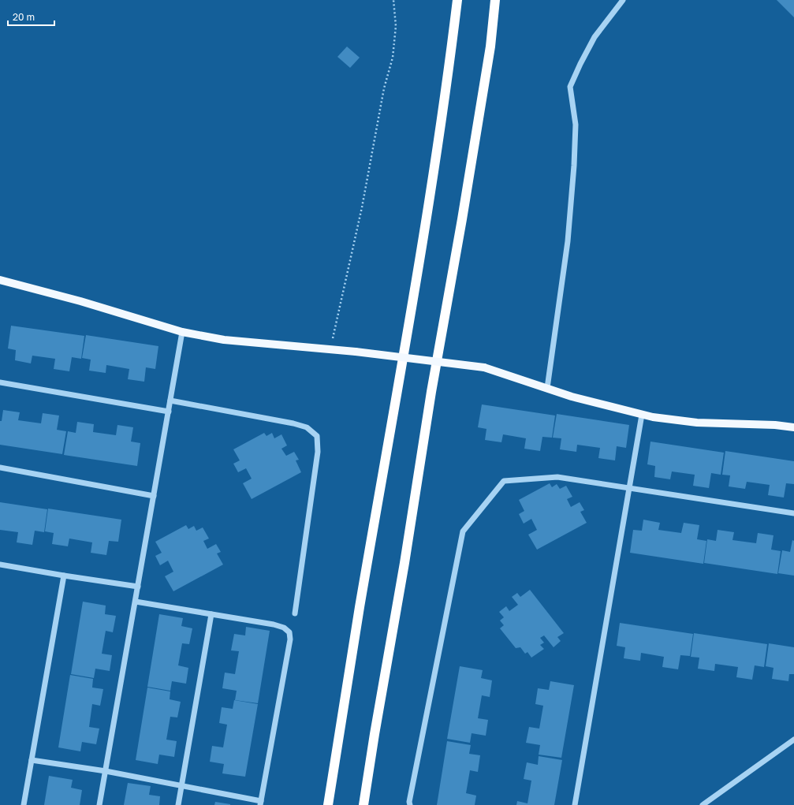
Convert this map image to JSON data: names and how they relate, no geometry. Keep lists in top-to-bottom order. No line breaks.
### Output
{"scale_bar":"20 m"}
